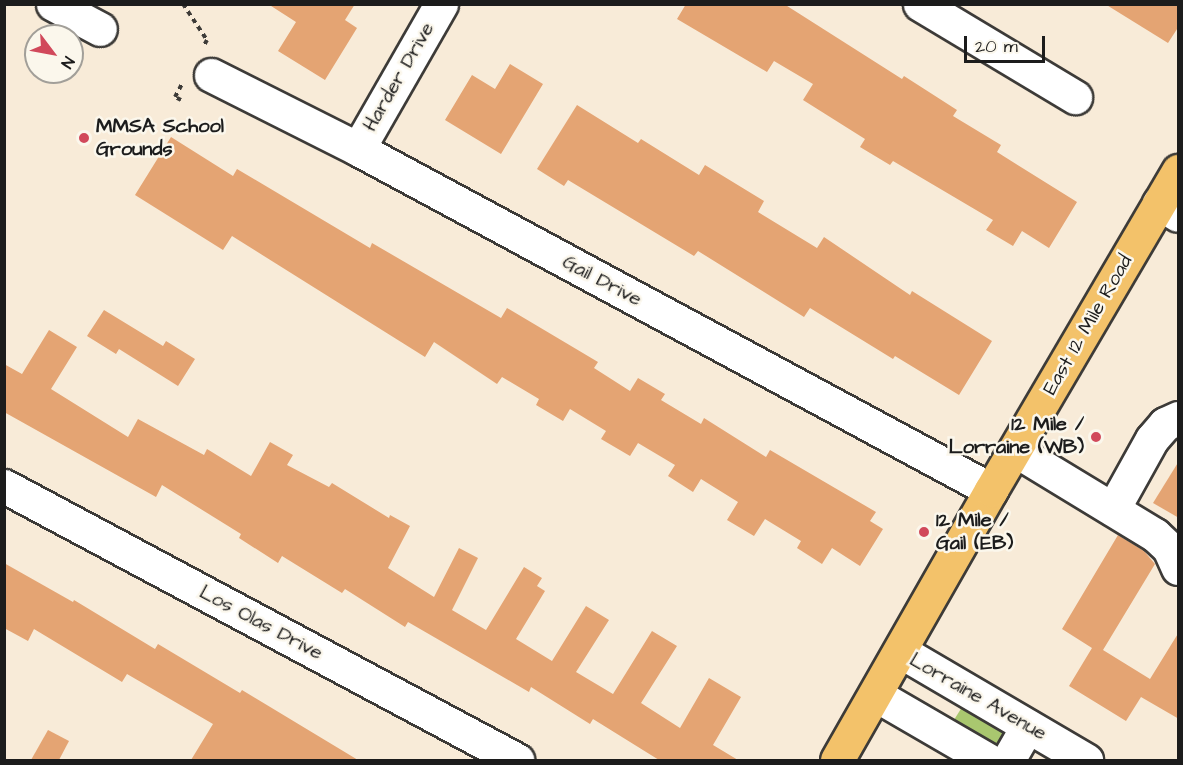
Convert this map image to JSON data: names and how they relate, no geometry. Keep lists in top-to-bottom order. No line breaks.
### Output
{"streets":{"main road":["East 12 Mile Road"],"street":["Harder Drive","Gail Drive","Los Olas Drive","Lorraine Avenue"]},"crossings":[["Harder Drive","Gail Drive"],["Gail Drive","East 12 Mile Road"],["East 12 Mile Road","Lorraine Avenue"]],"places":["MMSA School Grounds","12 Mile / Lorraine (WB)","12 Mile / Gail (EB)"],"scale_bar":"20 m","north":"bottom right"}
